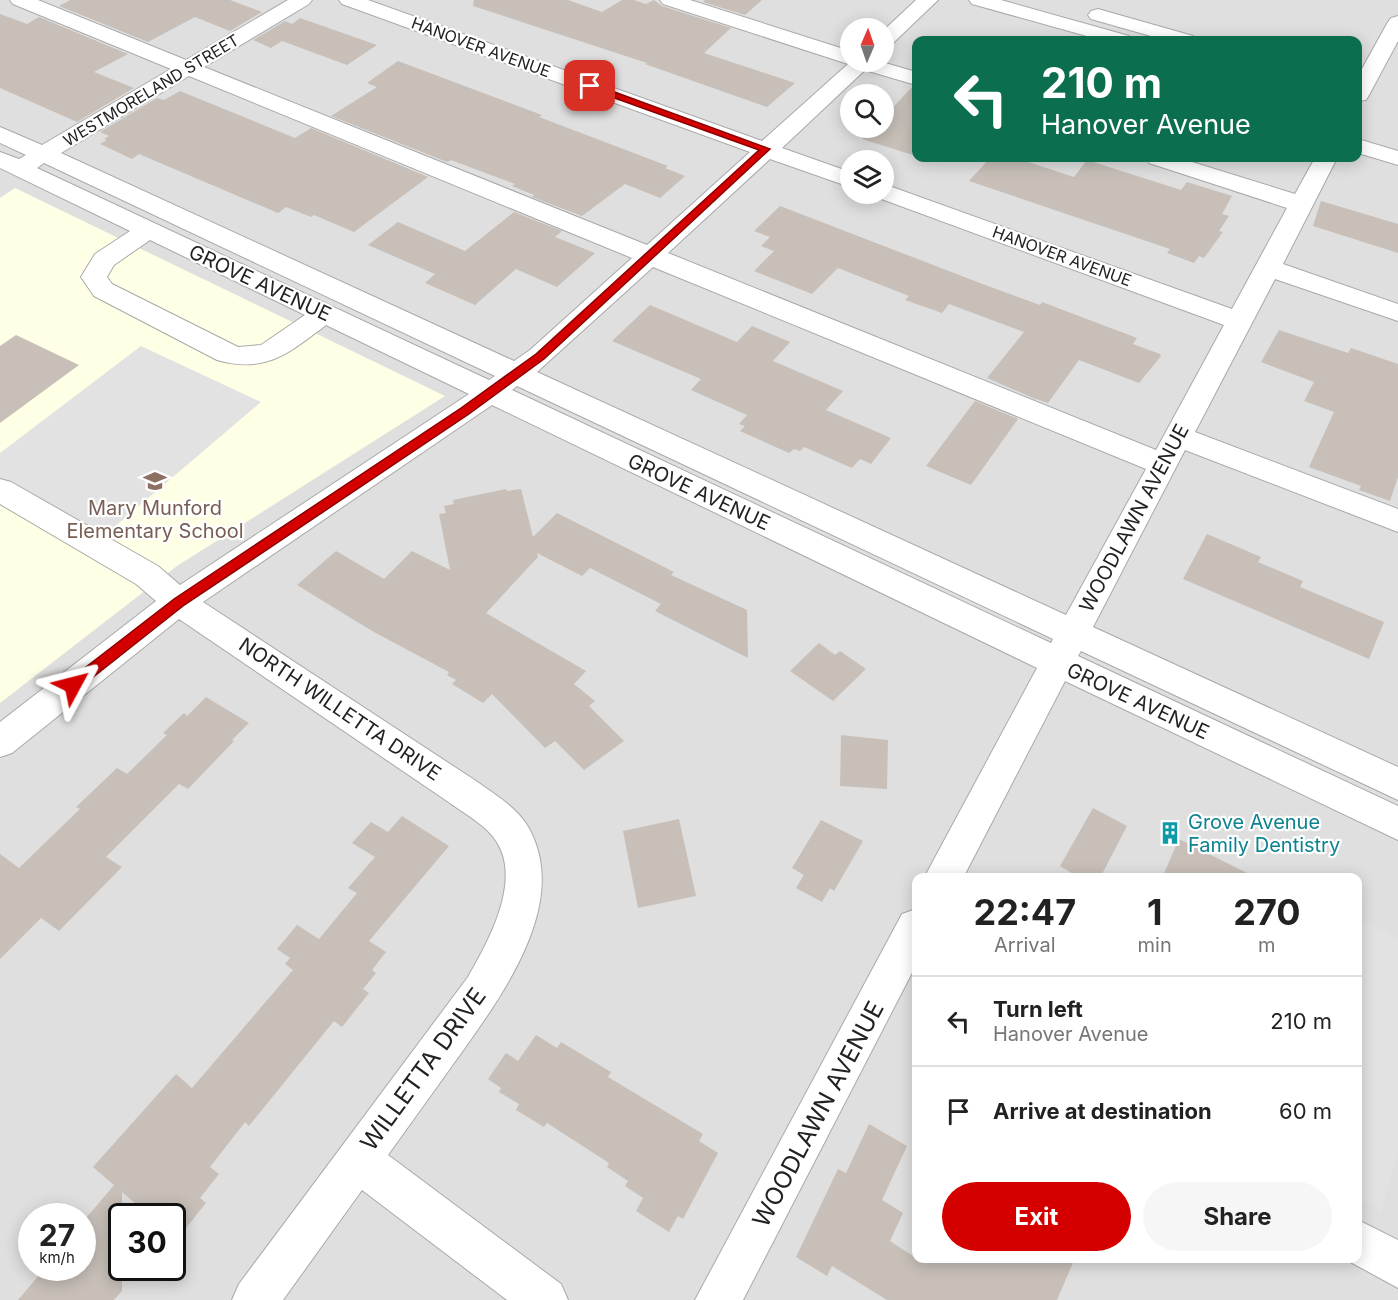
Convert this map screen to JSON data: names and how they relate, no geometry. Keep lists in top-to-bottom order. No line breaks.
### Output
{"streets":{"street":["HANOVER AVENUE","WESTMORELAND STREET","GROVE AVENUE","WOODLAWN AVENUE","NORTH WILLETTA DRIVE","WILLETTA DRIVE"]},"crossings":[["HANOVER AVENUE","WOODLAWN AVENUE"],["WESTMORELAND STREET","GROVE AVENUE"],["GROVE AVENUE","WOODLAWN AVENUE"],["NORTH WILLETTA DRIVE","WILLETTA DRIVE"]],"places":{"school or university":["Mary Munford Elementary School"],"building":["Grove Avenue Family Dentistry"]},"north":"top","page":{"turn":["210 m","Hanover Avenue"],"eta":["22:47","Arrival","1","min","270","m"],"list":[{"name":"Turn left","note":"Hanover Avenue","value":"210 m"},{"name":"Arrive at destination","value":"60 m"}],"buttons":["Exit","Share"],"speed":"27 km/h","limit":"30"}}
